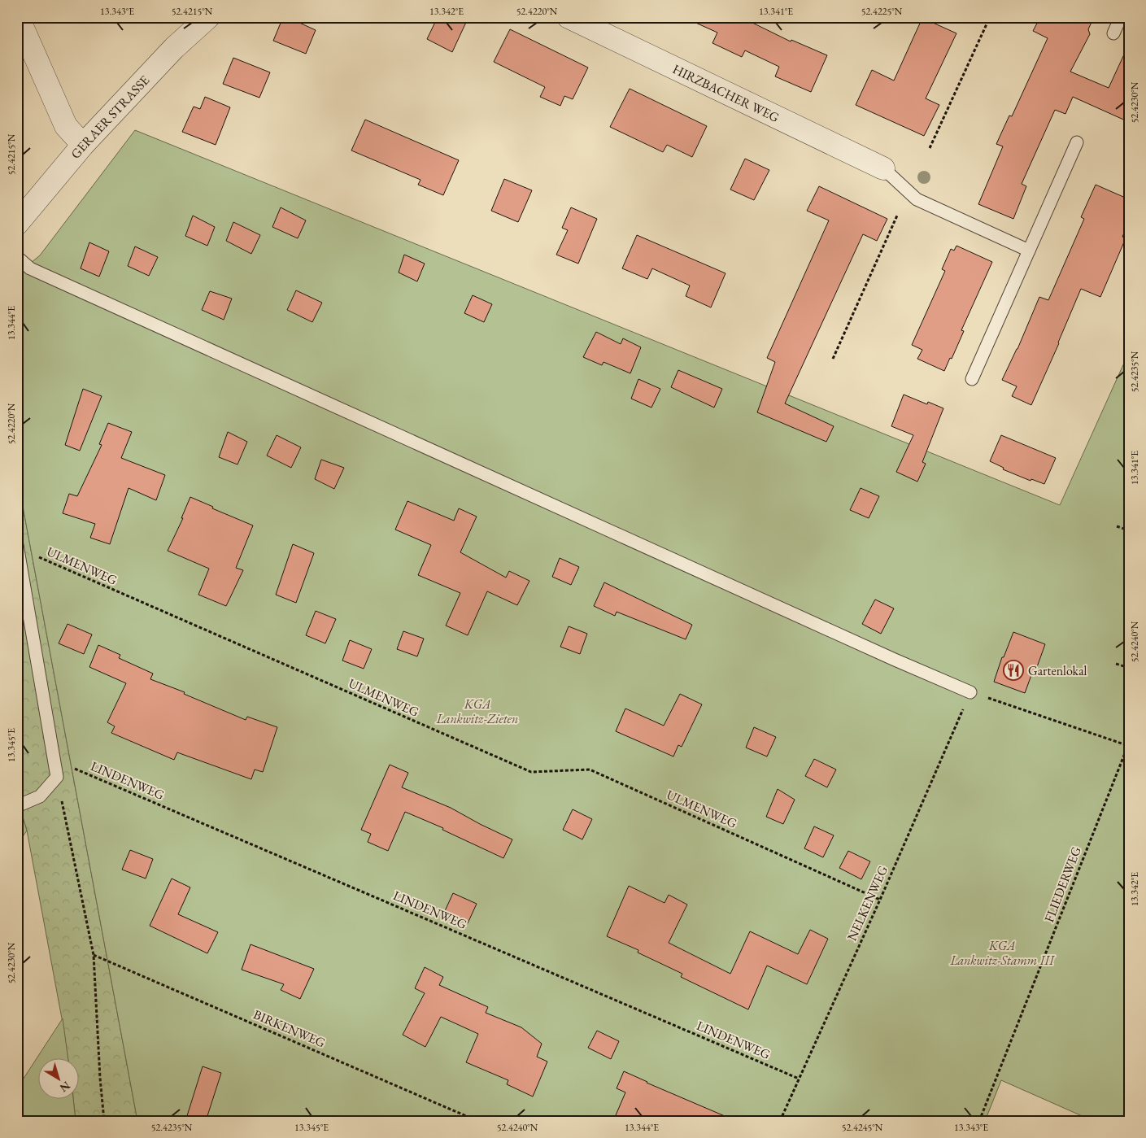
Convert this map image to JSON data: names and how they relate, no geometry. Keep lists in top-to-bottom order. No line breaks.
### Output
{"streets":{"street":["HIRZBACHER WEG","GERAER STRASSE"],"path":["ULMENWEG","LINDENWEG","FLIEDERWEG","NELKENWEG","BIRKENWEG"]},"crossings":[["ULMENWEG","NELKENWEG"],["LINDENWEG","NELKENWEG"]],"parks":["KGA Lankwitz-Zieten","KGA Lankwitz-Stamm III"],"places":{"restaurant":["Gartenlokal"]},"north":"bottom right","coordinates":["13.343°E","52.4215°N","13.342°E","52.4220°N","13.341°E","52.4225°N","52.4230°N","13.344°E","52.4235°N","52.4240°N","13.345°E","52.4245°N"]}
